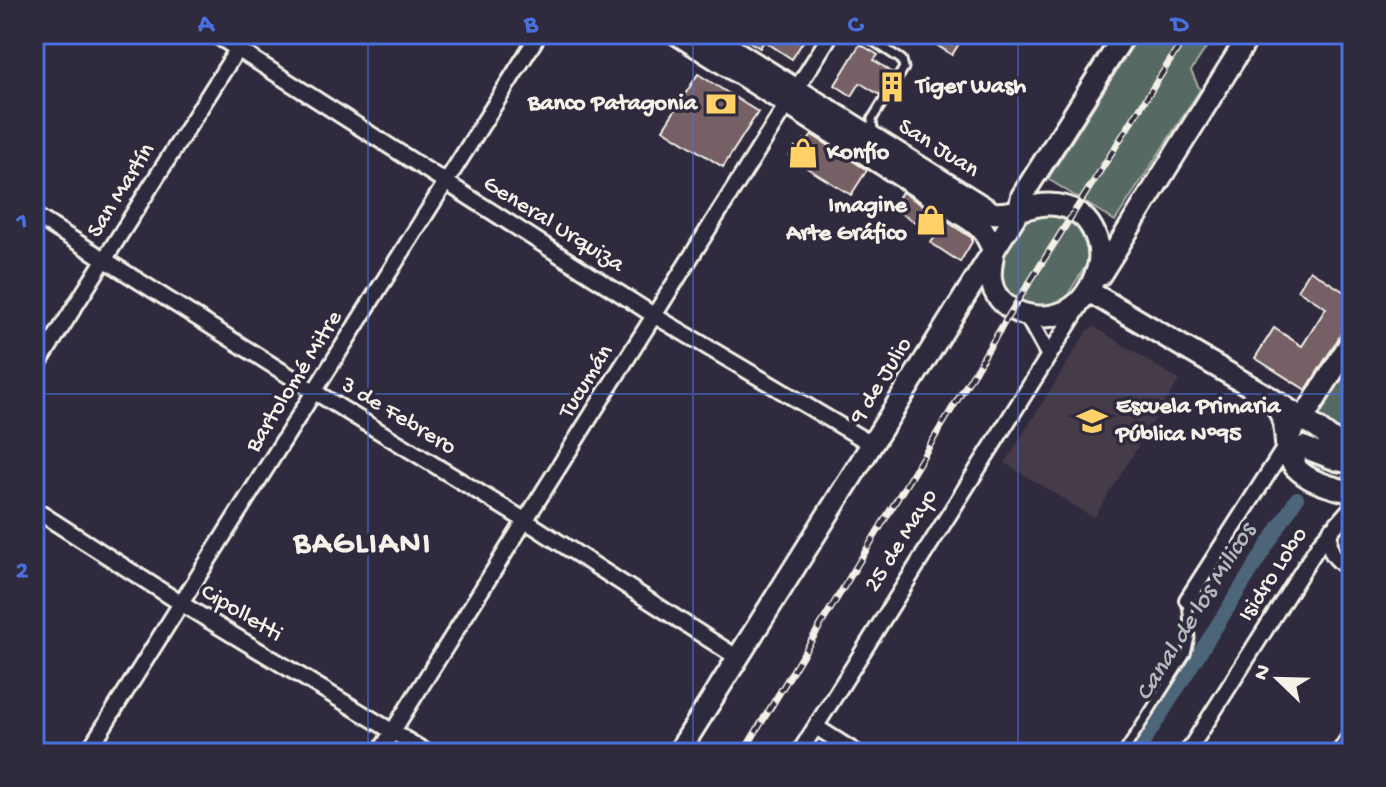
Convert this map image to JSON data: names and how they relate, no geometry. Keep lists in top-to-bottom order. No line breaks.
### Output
{"streets":{"main road":["San Juan","9 de Julio","25 de Mayo"],"street":["San Martín","General Urquiza","Bartolomé Mitre","Tucumán","3 de Febrero","Isidro Lobo","Cipolletti"]},"crossings":[["San Juan","9 de Julio"],["San Juan","Tucumán"],["San Juan","25 de Mayo"],["San Martín","General Urquiza"],["San Martín","3 de Febrero"],["General Urquiza","9 de Julio"],["General Urquiza","Bartolomé Mitre"],["General Urquiza","Tucumán"],["9 de Julio","3 de Febrero"],["9 de Julio","25 de Mayo"],["Bartolomé Mitre","3 de Febrero"],["Bartolomé Mitre","Cipolletti"],["Tucumán","3 de Febrero"],["Tucumán","Cipolletti"]],"districts":["BAGLIANI"],"water":["Canal de los Milicos"],"places":{"building":["Tiger Wash"],"bank":["Banco Patagonia"],"shop":["Konfío","Imagine Arte Gráfico"],"school or university":["Escuela Primaria Pública Nº95"]},"north":"top left","grid":{"columns":["A","B","C","D"],"rows":["1","2"]}}
